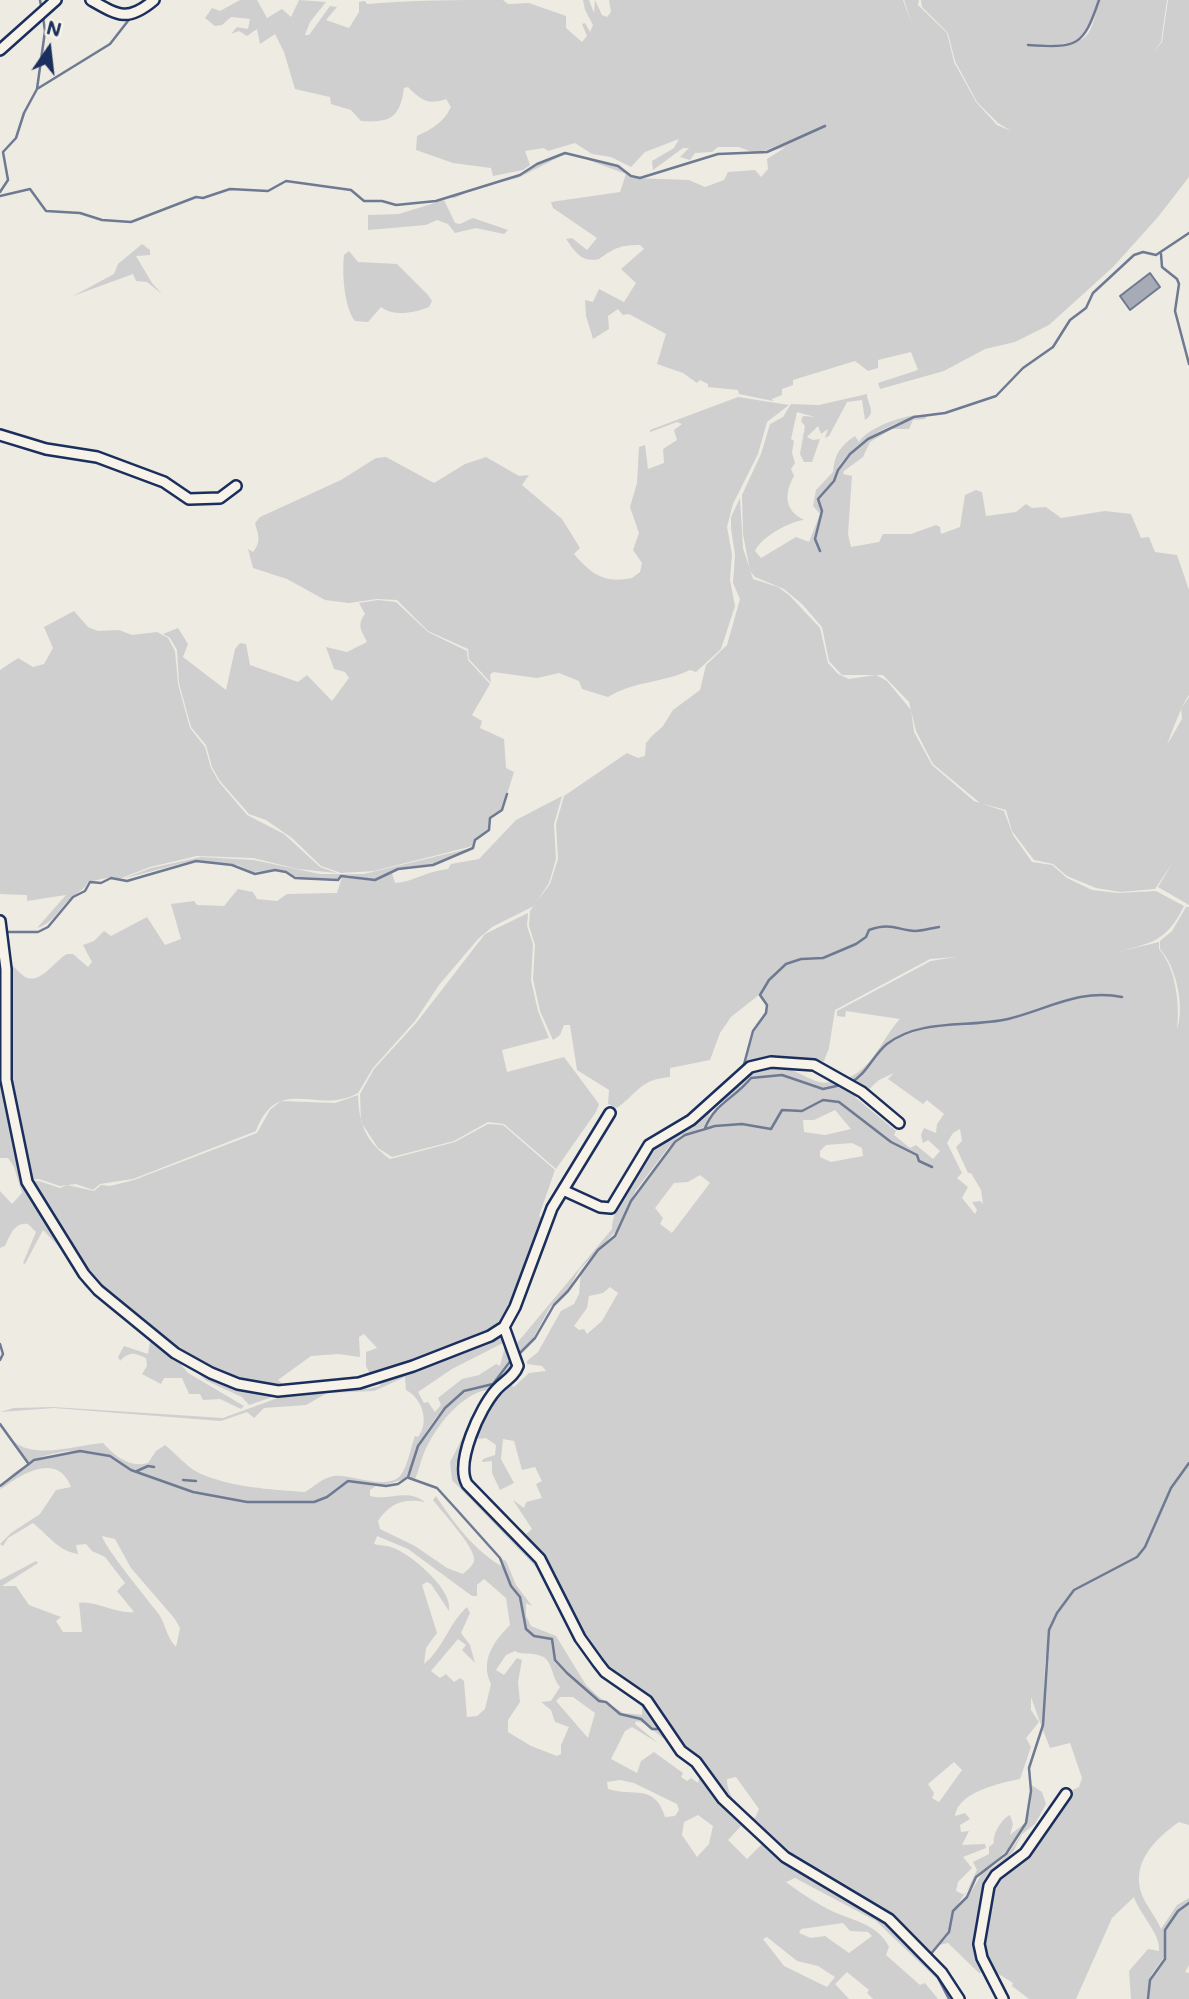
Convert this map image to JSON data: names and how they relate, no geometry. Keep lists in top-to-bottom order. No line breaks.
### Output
{"north":"top"}
